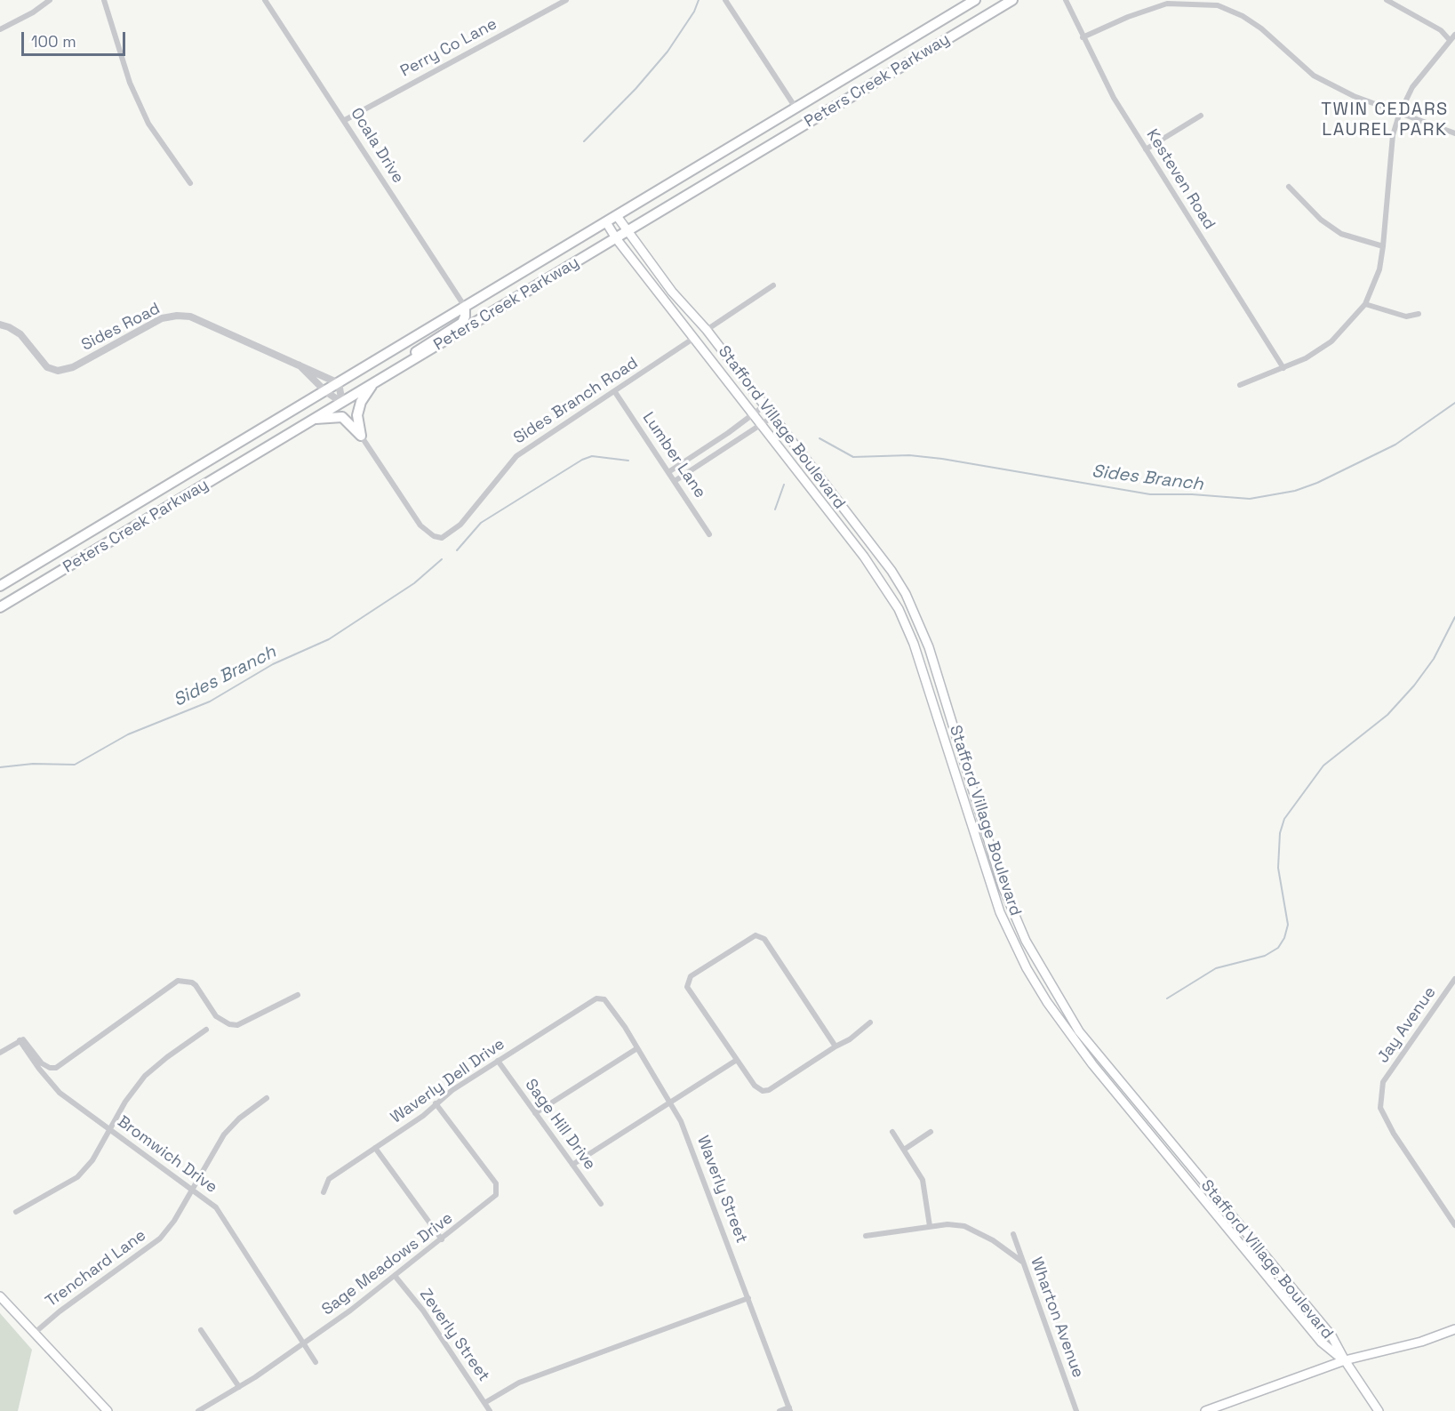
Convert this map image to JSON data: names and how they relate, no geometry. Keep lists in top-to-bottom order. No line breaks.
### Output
{"streets":{"main road":["Peters Creek Parkway","Stafford Village Boulevard"],"street":["Perry Co Lane","Ocala Drive","Kesteven Road","Sides Road","Sides Branch Road","Lumber Lane","Jay Avenue","Waverly Dell Drive","Sage Hill Drive","Bromwich Drive","Waverly Street","Sage Meadows Drive","Trenchard Lane","Wharton Avenue","Zeverly Street"]},"crossings":[["Perry Co Lane","Ocala Drive"],["Peters Creek Parkway","Ocala Drive"],["Peters Creek Parkway","Sides Road"],["Peters Creek Parkway","Stafford Village Boulevard"],["Sides Branch Road","Stafford Village Boulevard"],["Sides Branch Road","Lumber Lane"],["Waverly Dell Drive","Sage Hill Drive"],["Waverly Dell Drive","Waverly Street"],["Waverly Dell Drive","Sage Meadows Drive"],["Bromwich Drive","Sage Meadows Drive"],["Bromwich Drive","Trenchard Lane"],["Sage Meadows Drive","Zeverly Street"]],"districts":["TWIN CEDARS LAUREL PARK"],"water":["Sides Branch"],"scale_bar":"100 m"}
